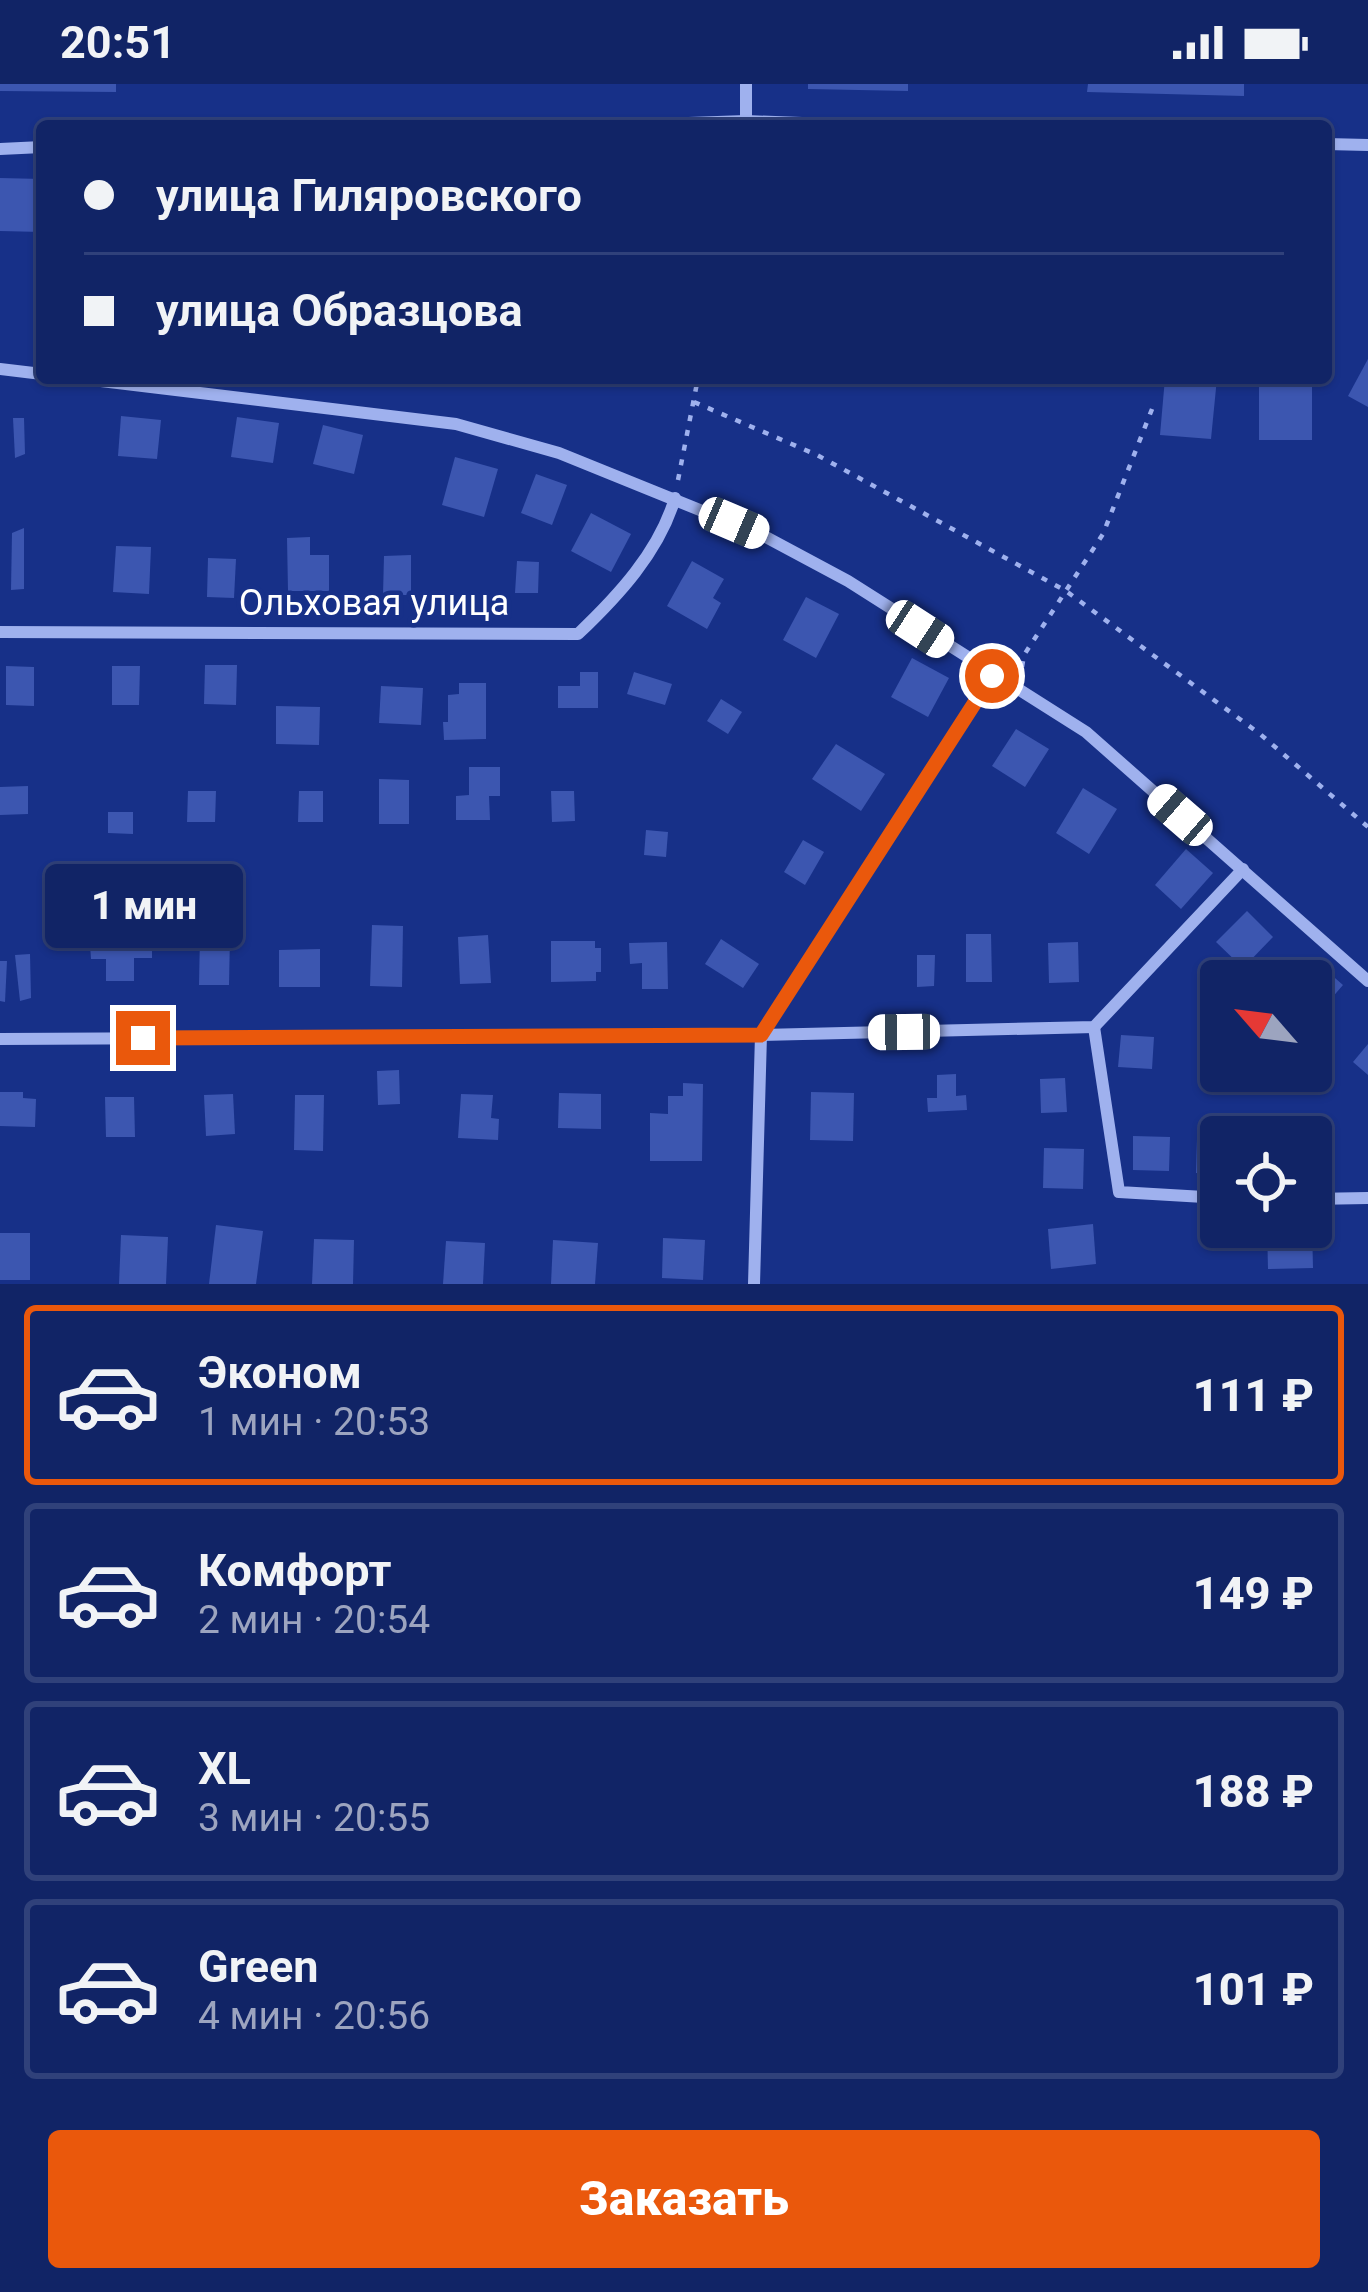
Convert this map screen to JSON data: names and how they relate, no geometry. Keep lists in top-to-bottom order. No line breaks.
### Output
{"streets":{"street":["Ольховая улица"]},"north":"top left","page":{"status":"20:51","banner":["улица Гиляровского","улица Образцова"],"bubble":"1 мин","list":[{"name":"Эконом","note":"1 мин · 20:53","value":"111 ₽"},{"name":"Комфорт","note":"2 мин · 20:54","value":"149 ₽"},{"name":"XL","note":"3 мин · 20:55","value":"188 ₽"},{"name":"Green","note":"4 мин · 20:56","value":"101 ₽"}],"buttons":"Заказать"}}
